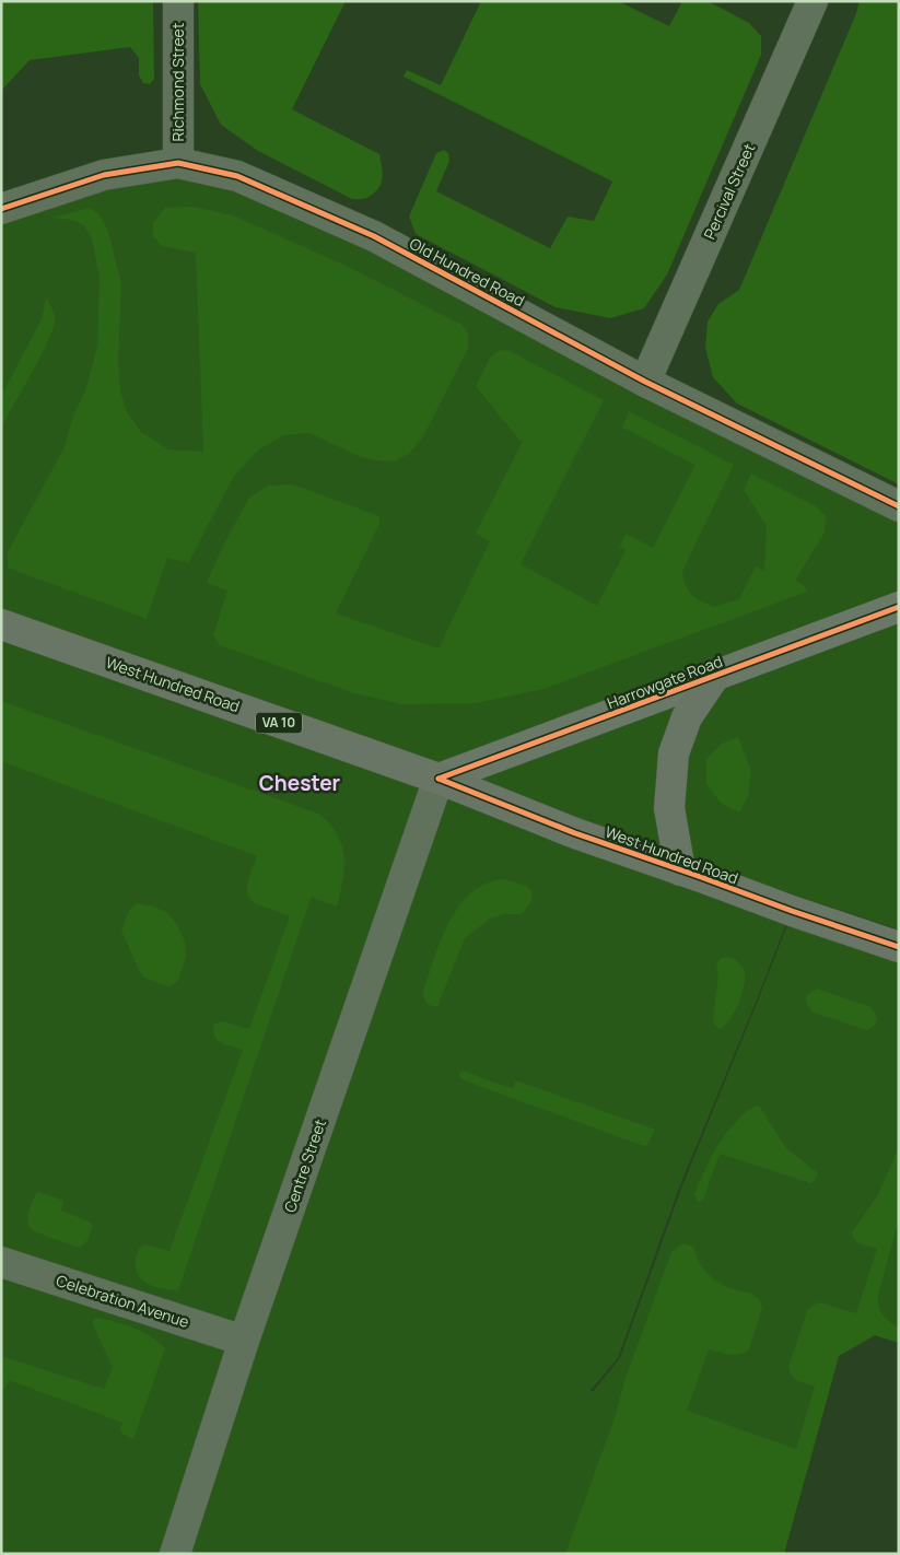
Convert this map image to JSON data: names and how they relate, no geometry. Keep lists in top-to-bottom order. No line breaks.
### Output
{"streets":{"main road":["Harrowgate Road","West Hundred Road","VA 10"],"street":["Richmond Street","Percival Street","Old Hundred Road","Centre Street","Celebration Avenue"]},"crossings":[["Richmond Street","Old Hundred Road"],["Percival Street","Old Hundred Road"],["Harrowgate Road","West Hundred Road"],["Harrowgate Road","Centre Street"],["West Hundred Road","Centre Street"],["Centre Street","Celebration Avenue"]],"districts":["Chester"]}
